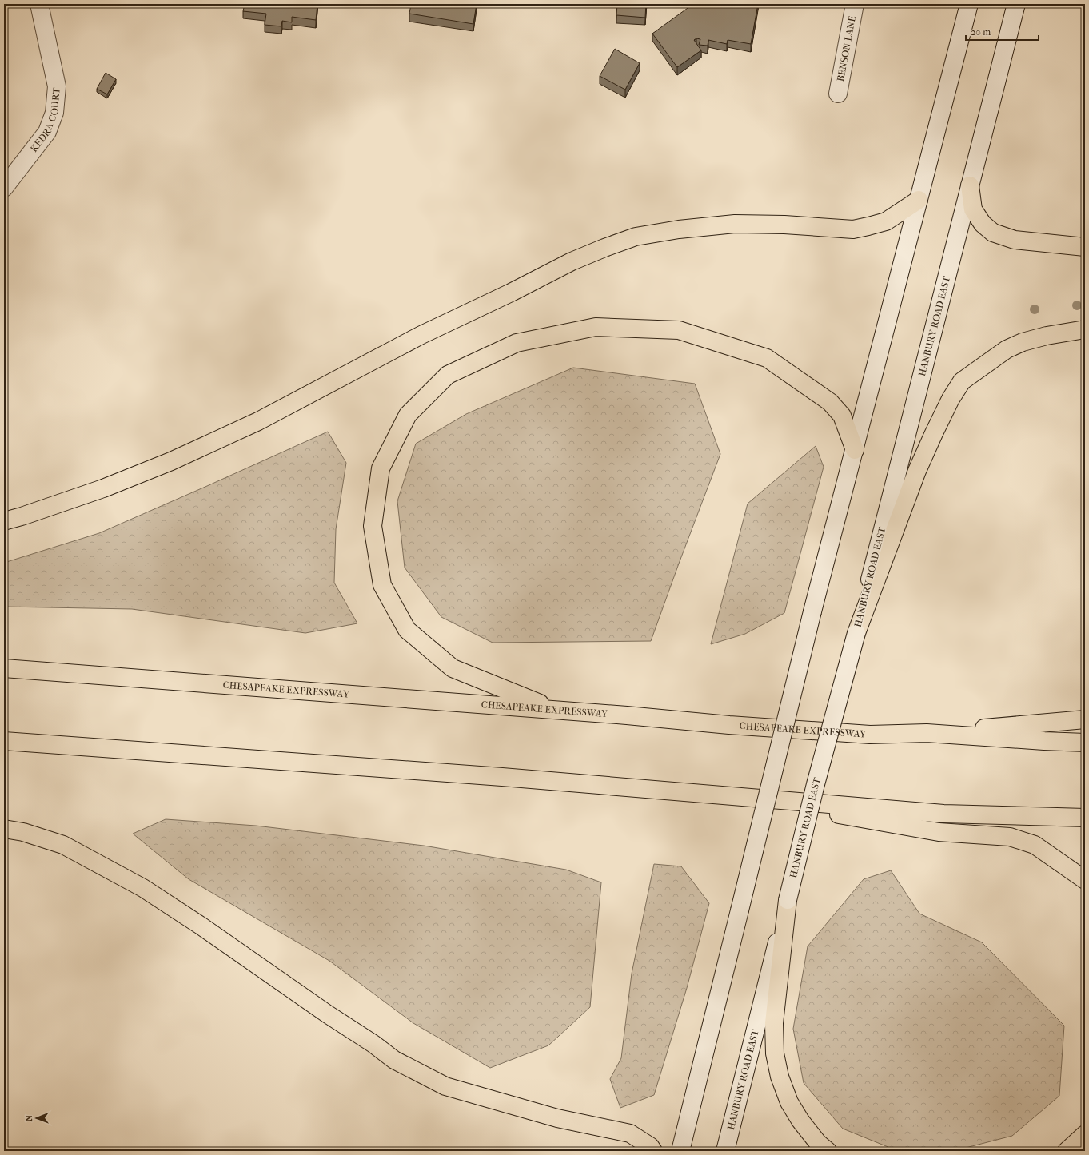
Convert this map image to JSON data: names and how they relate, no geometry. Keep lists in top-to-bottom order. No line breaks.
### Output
{"streets":{"highway":["CHESAPEAKE EXPRESSWAY"],"main road":["BENSON LANE","KEDRA COURT","HANBURY ROAD EAST"]},"scale_bar":"20 m","north":"left"}
